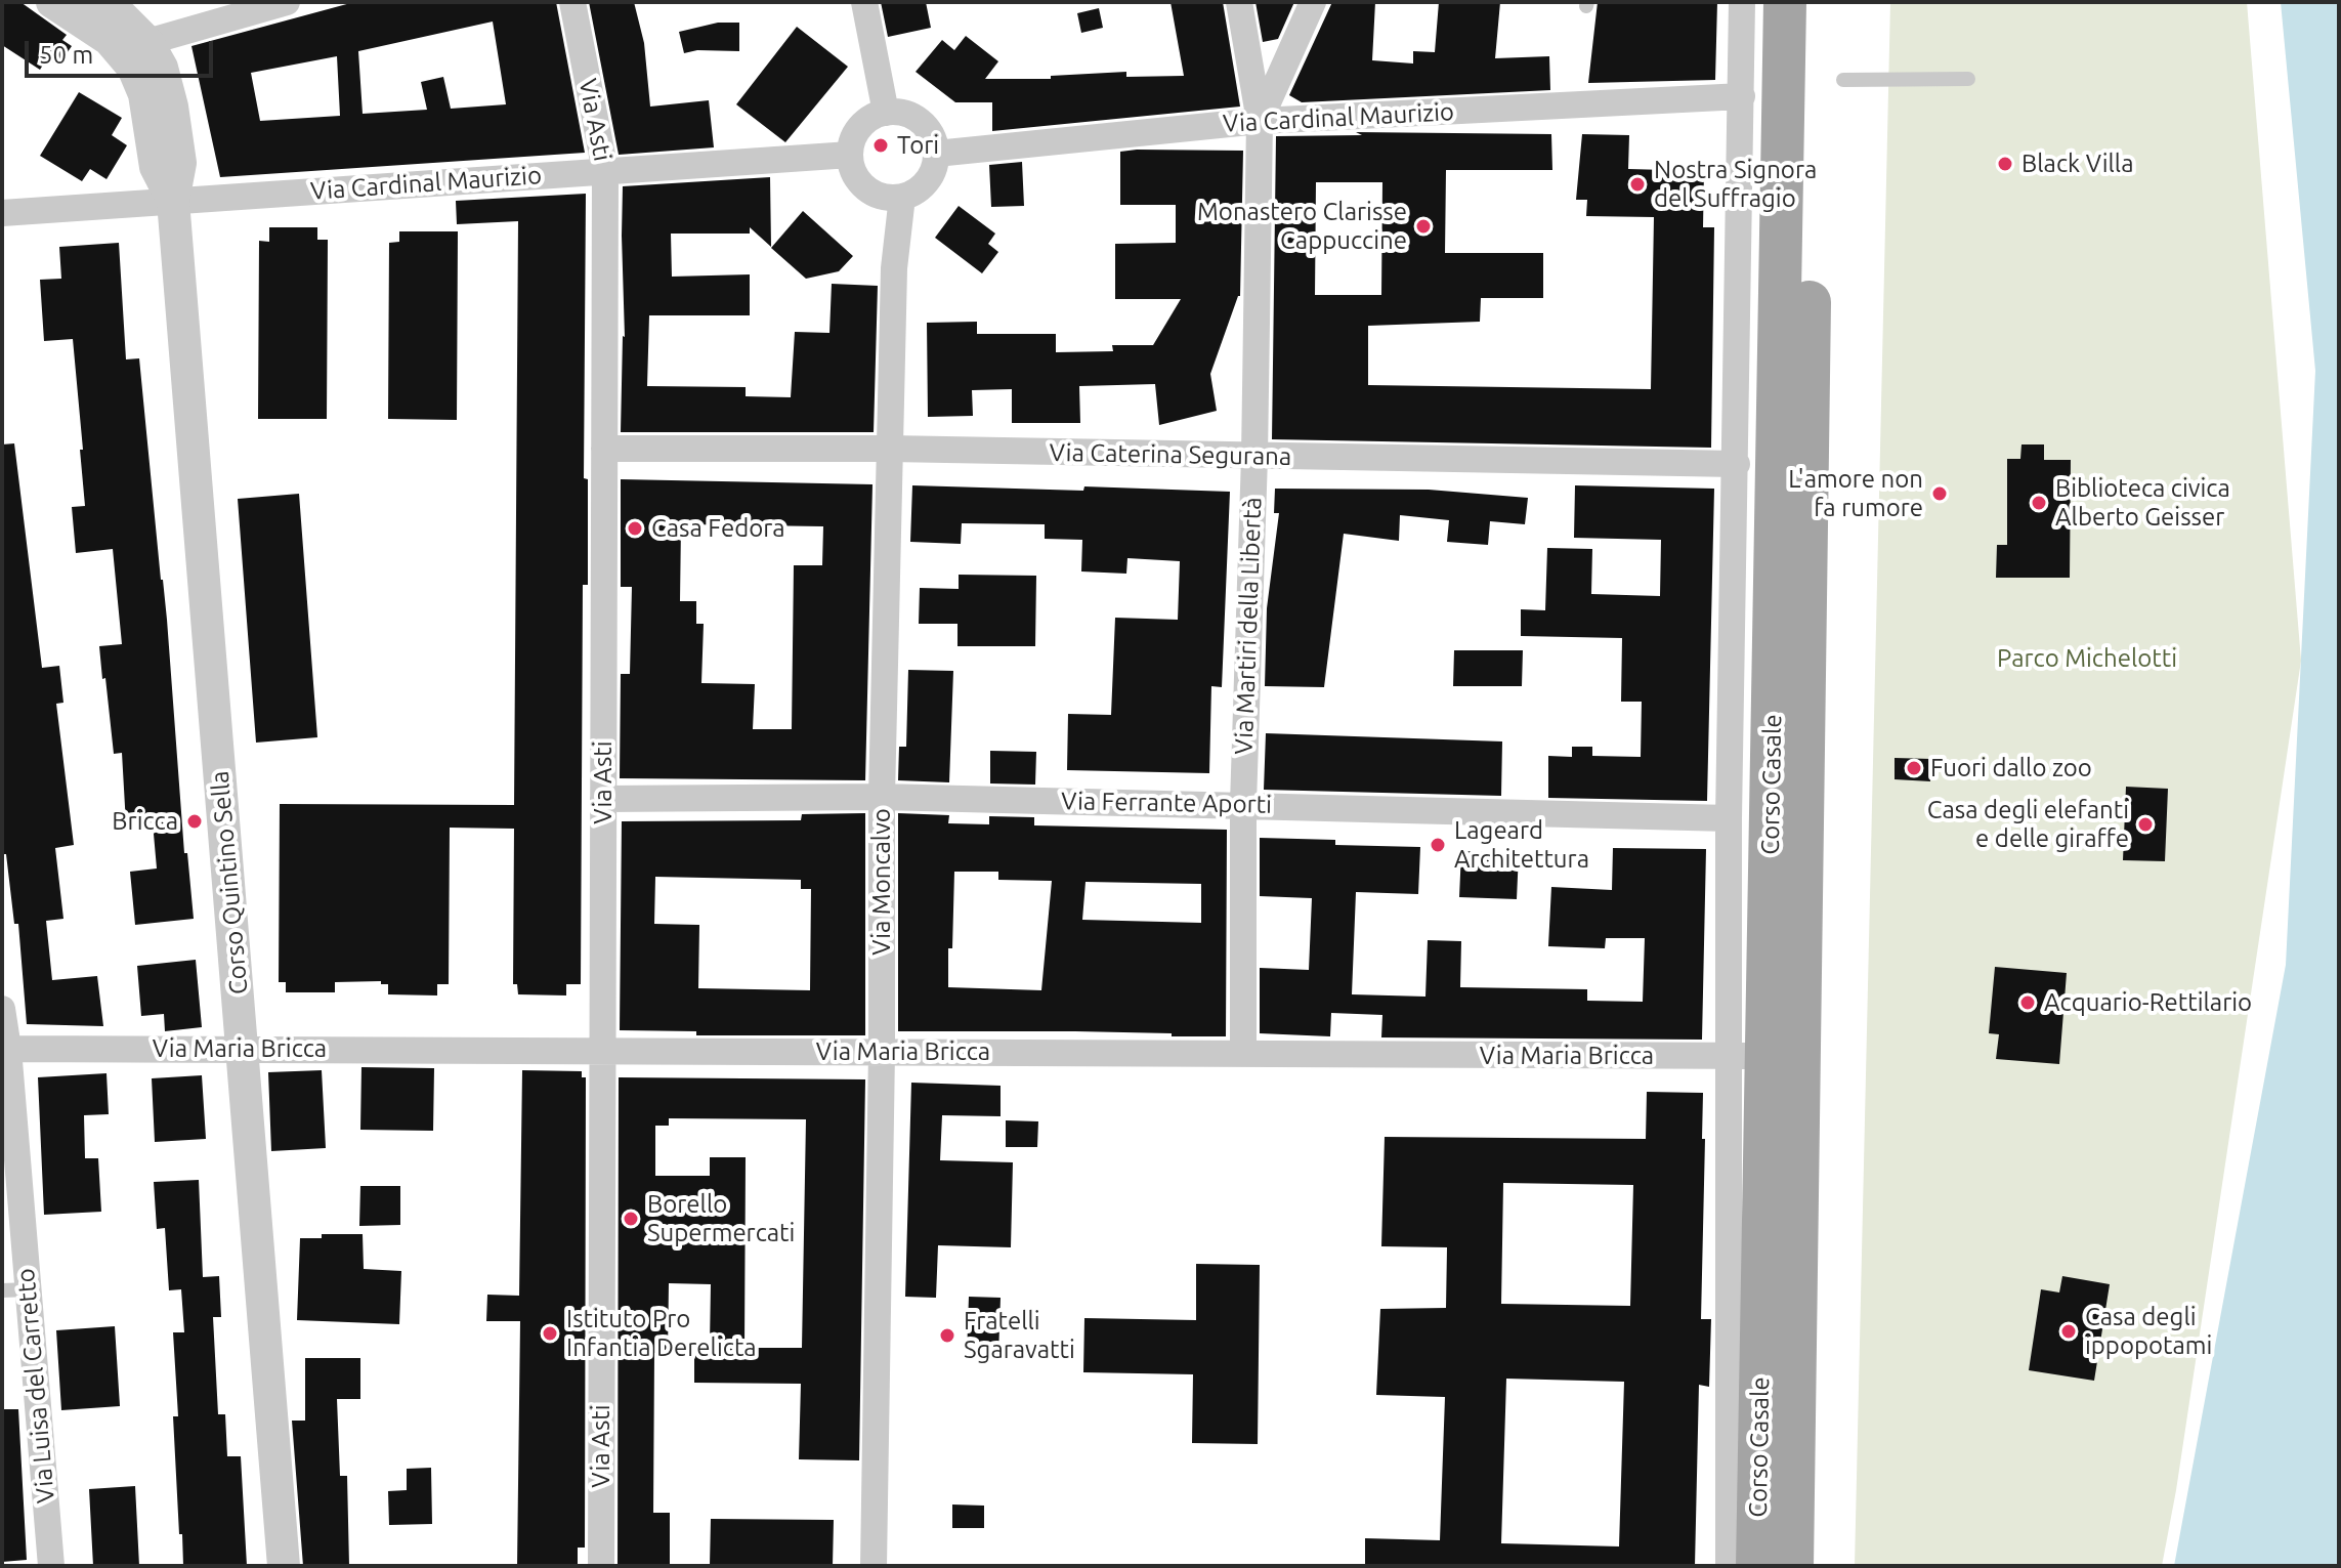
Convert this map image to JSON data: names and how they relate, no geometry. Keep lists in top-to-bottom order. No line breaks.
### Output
{"streets":{"main road":["Corso Casale"],"street":["Via Cardinal Maurizio","Via Asti","Via Caterina Segurana","Via Martiri della Libertà","Via Ferrante Aporti","Via Moncalvo","Corso Quintino Sella","Via Maria Bricca","Via Luisa del Carretto"]},"crossings":[["Via Cardinal Maurizio","Via Asti"],["Via Cardinal Maurizio","Via Martiri della Libertà"],["Via Cardinal Maurizio","Corso Casale"],["Via Cardinal Maurizio","Via Moncalvo"],["Via Cardinal Maurizio","Corso Quintino Sella"],["Via Asti","Via Caterina Segurana"],["Via Asti","Via Ferrante Aporti"],["Via Asti","Via Maria Bricca"],["Via Caterina Segurana","Via Martiri della Libertà"],["Via Caterina Segurana","Corso Casale"],["Via Caterina Segurana","Via Moncalvo"],["Via Martiri della Libertà","Via Ferrante Aporti"],["Via Martiri della Libertà","Via Maria Bricca"],["Corso Casale","Via Ferrante Aporti"],["Corso Casale","Via Maria Bricca"],["Via Ferrante Aporti","Via Moncalvo"],["Via Moncalvo","Via Maria Bricca"],["Corso Quintino Sella","Via Maria Bricca"],["Via Maria Bricca","Via Luisa del Carretto"]],"parks":["Parco Michelotti"],"places":["Tori","Black Villa","Nostra Signora del Suffragio","Monastero Clarisse Cappuccine","L'amore non fa rumore","Biblioteca civica Alberto Geisser","Casa Fedora","Fuori dallo zoo","Bricca","Casa degli elefanti e delle giraffe","Lageard Architettura","Acquario-Rettilario","Borello Supermercati","Casa degli ippopotami","Istituto Pro Infantia Derelicta","Fratelli Sgaravatti"],"scale_bar":"50 m"}
